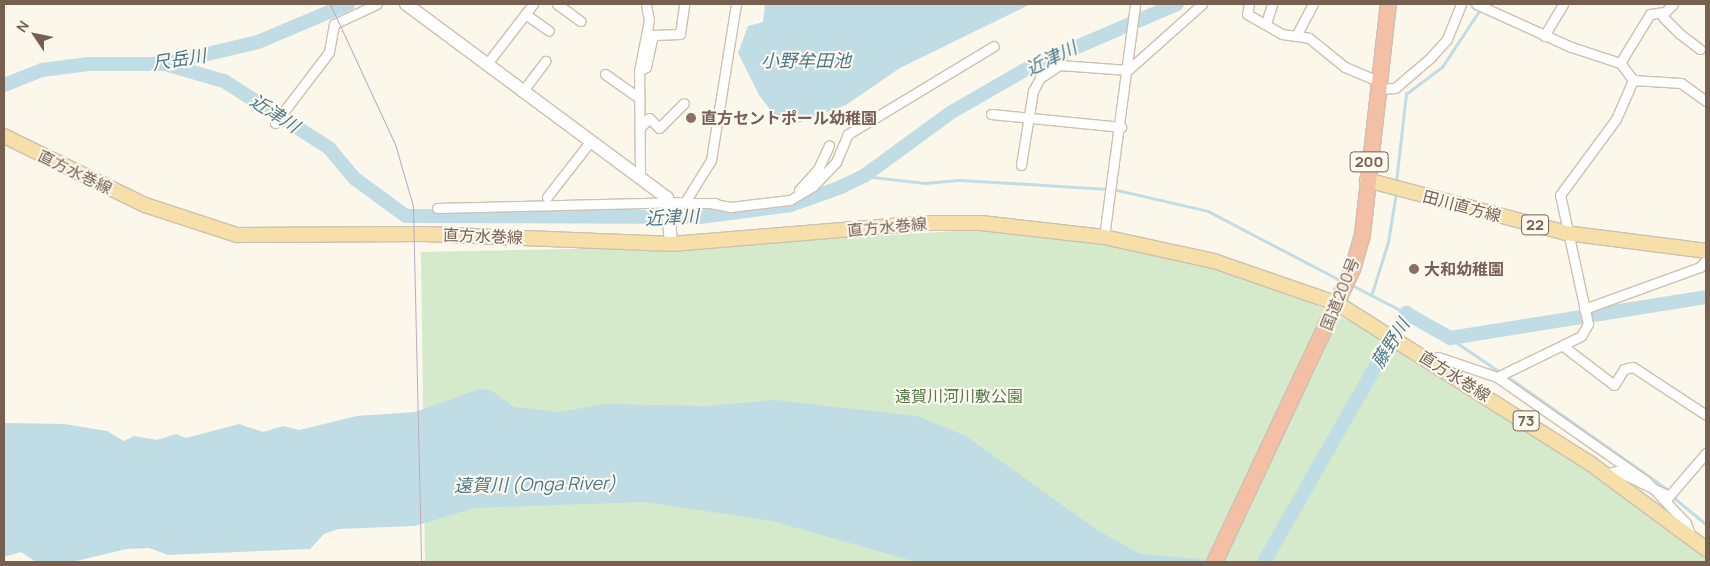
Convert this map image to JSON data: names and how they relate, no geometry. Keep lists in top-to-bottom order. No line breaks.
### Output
{"streets":{"highway":["200","国道200号"],"main road":["直方水巻線","田川直方線","22","73"]},"crossings":[["直方水巻線","国道200号"],["田川直方線","国道200号"]],"water":["近津川","尺岳川","小野牟田池","藤野川","遠賀川 (Onga River)"],"parks":["遠賀川河川敷公園"],"places":["直方セントポール幼稚園","大和幼稚園"],"north":"top left"}
